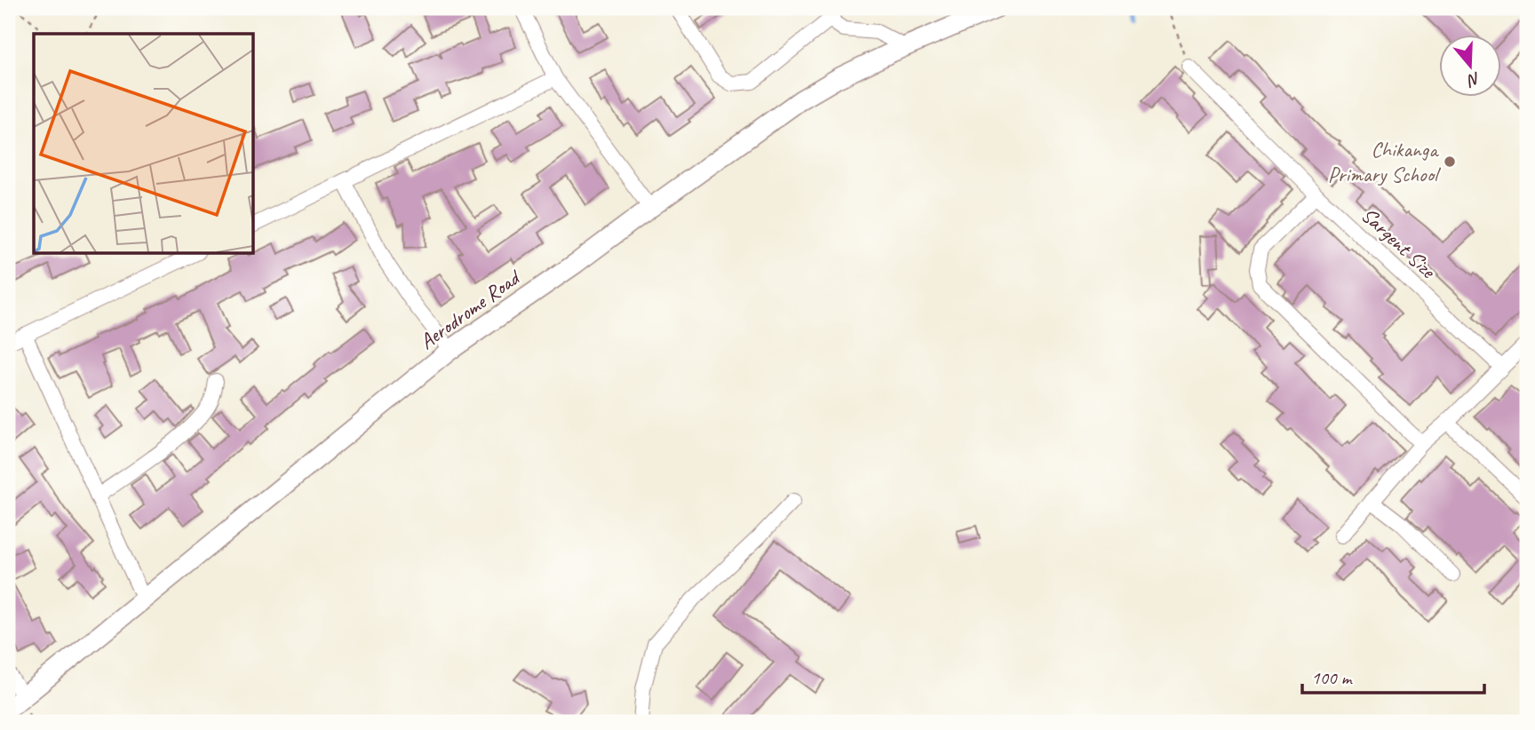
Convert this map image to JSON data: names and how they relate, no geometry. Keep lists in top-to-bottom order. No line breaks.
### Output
{"streets":{"street":["Sargent Size","Aerodrome Road"]},"places":["Chikanga Primary School"],"scale_bar":"100 m","north":"bottom"}
